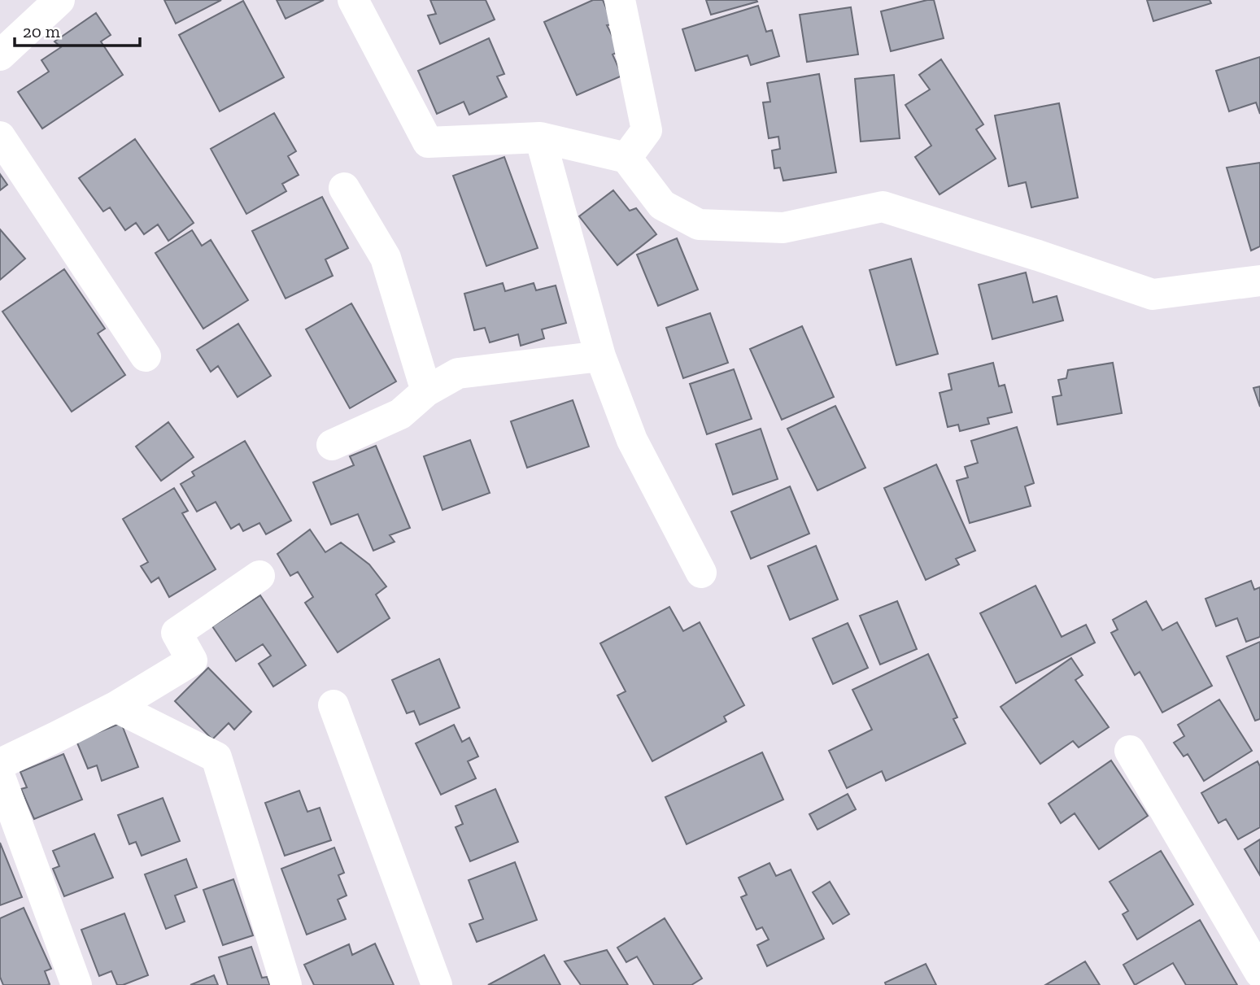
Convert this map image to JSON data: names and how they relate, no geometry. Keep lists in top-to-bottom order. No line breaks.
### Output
{"scale_bar":"20 m"}
